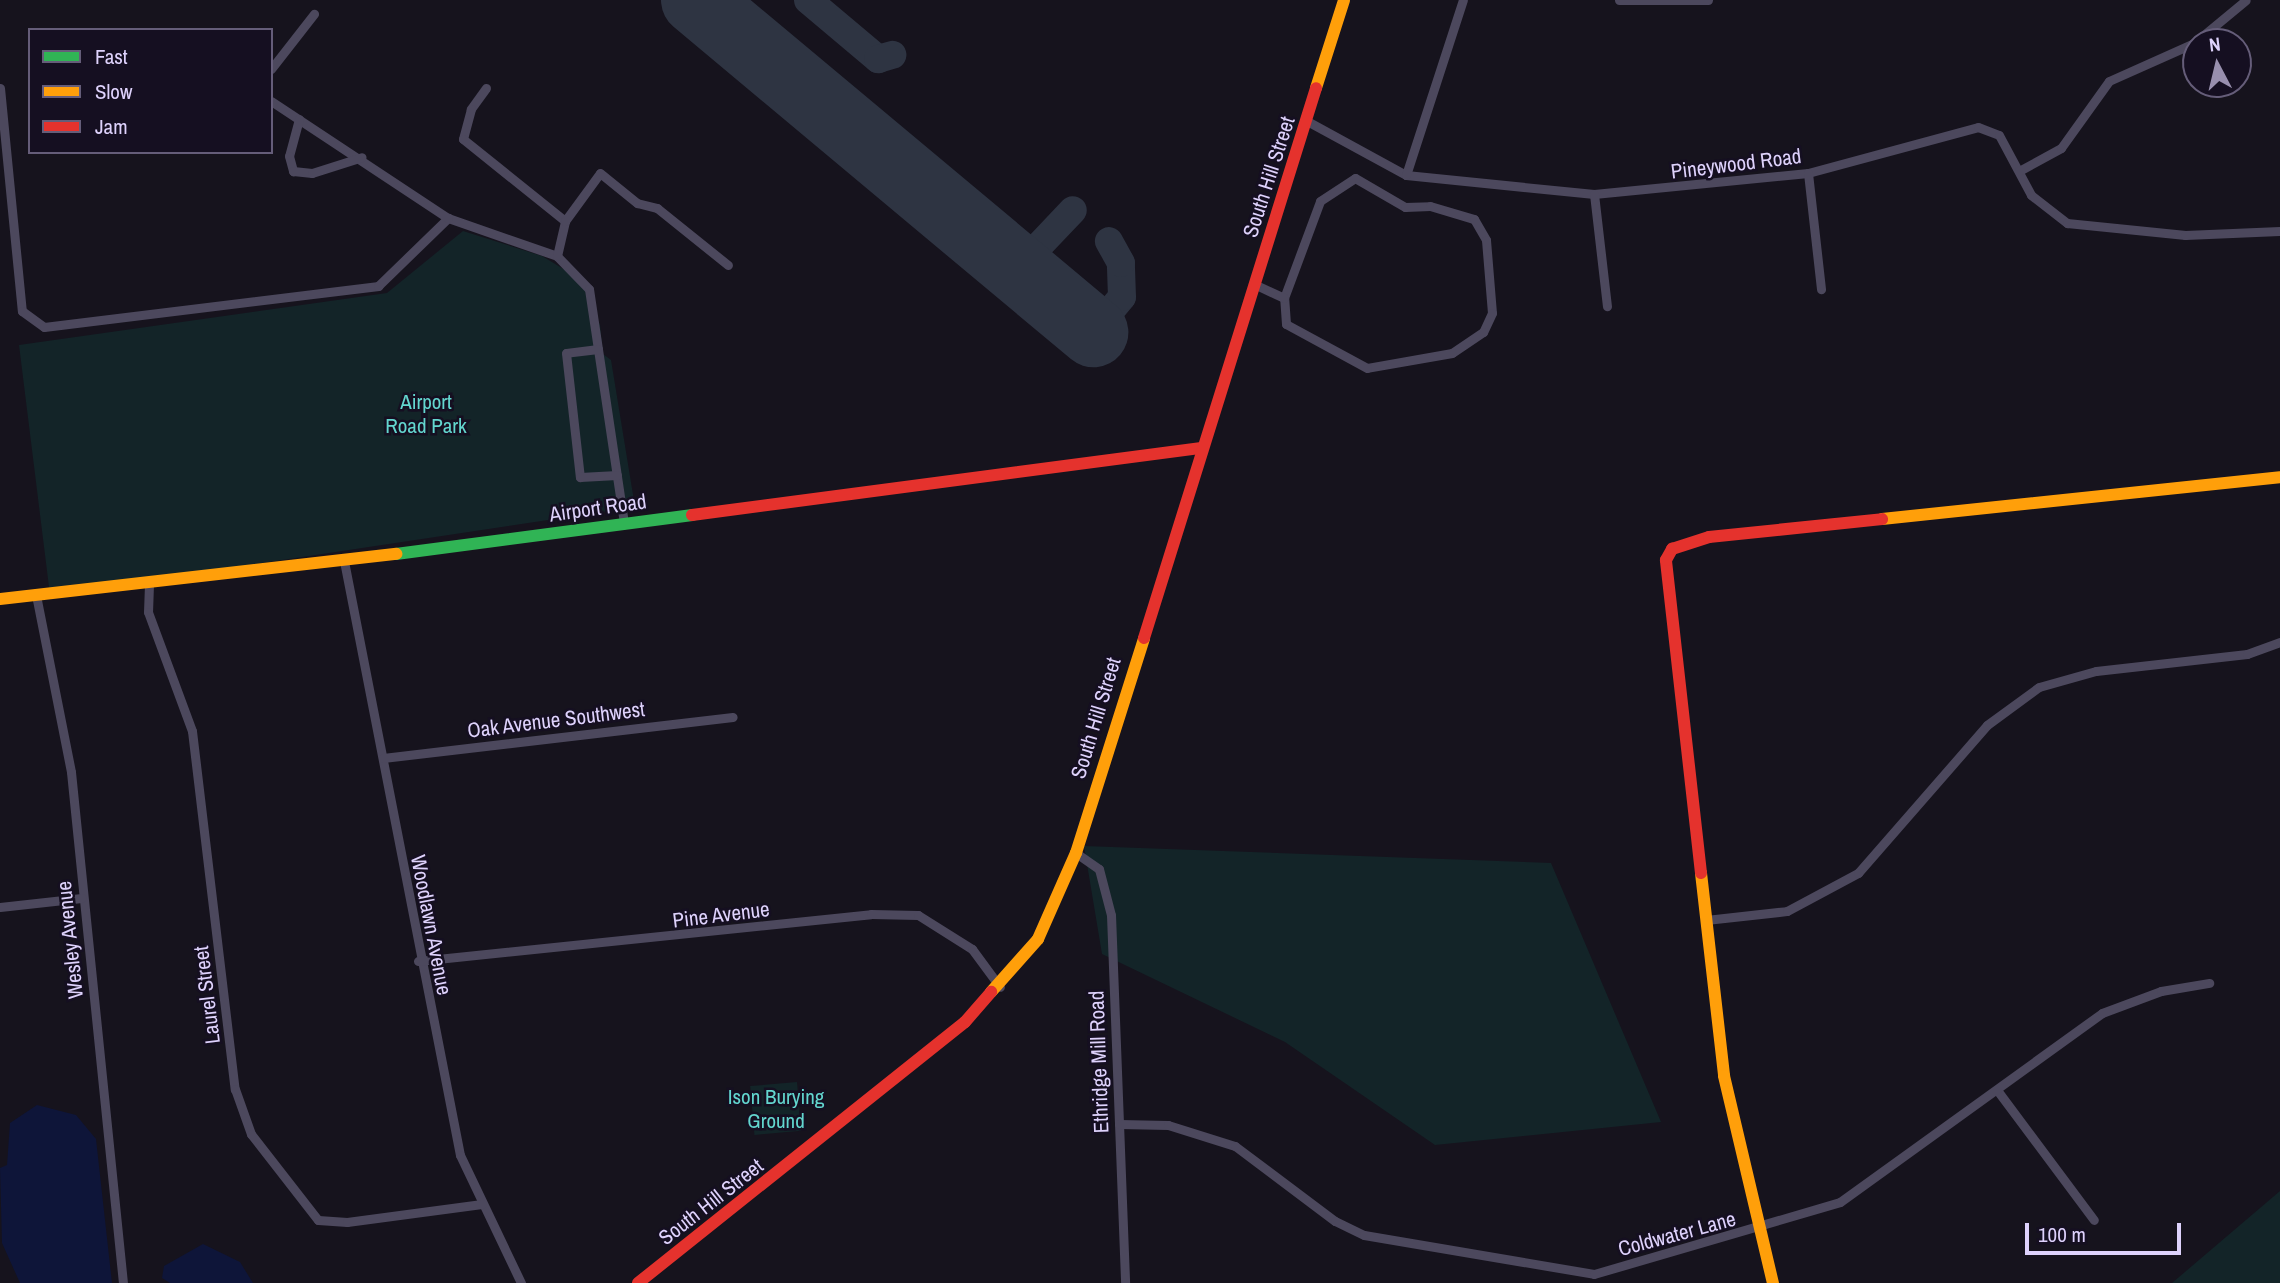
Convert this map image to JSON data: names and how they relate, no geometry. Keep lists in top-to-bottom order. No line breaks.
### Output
{"streets":{"street":["Pineywood Road","South Hill Street","Airport Road","Oak Avenue Southwest","Pine Avenue","Woodlawn Avenue","Wesley Avenue","Laurel Street","Ethridge Mill Road","Coldwater Lane"]},"crossings":[["Pineywood Road","South Hill Street"],["South Hill Street","Airport Road"],["South Hill Street","Pine Avenue"],["South Hill Street","Ethridge Mill Road"],["Airport Road","Woodlawn Avenue"],["Airport Road","Wesley Avenue"],["Airport Road","Laurel Street"],["Oak Avenue Southwest","Woodlawn Avenue"],["Pine Avenue","Woodlawn Avenue"],["Woodlawn Avenue","Laurel Street"],["Ethridge Mill Road","Coldwater Lane"]],"parks":["Airport Road Park","Ison Burying Ground"],"legend":["Fast","Slow","Jam"],"scale_bar":"100 m","north":"top"}
